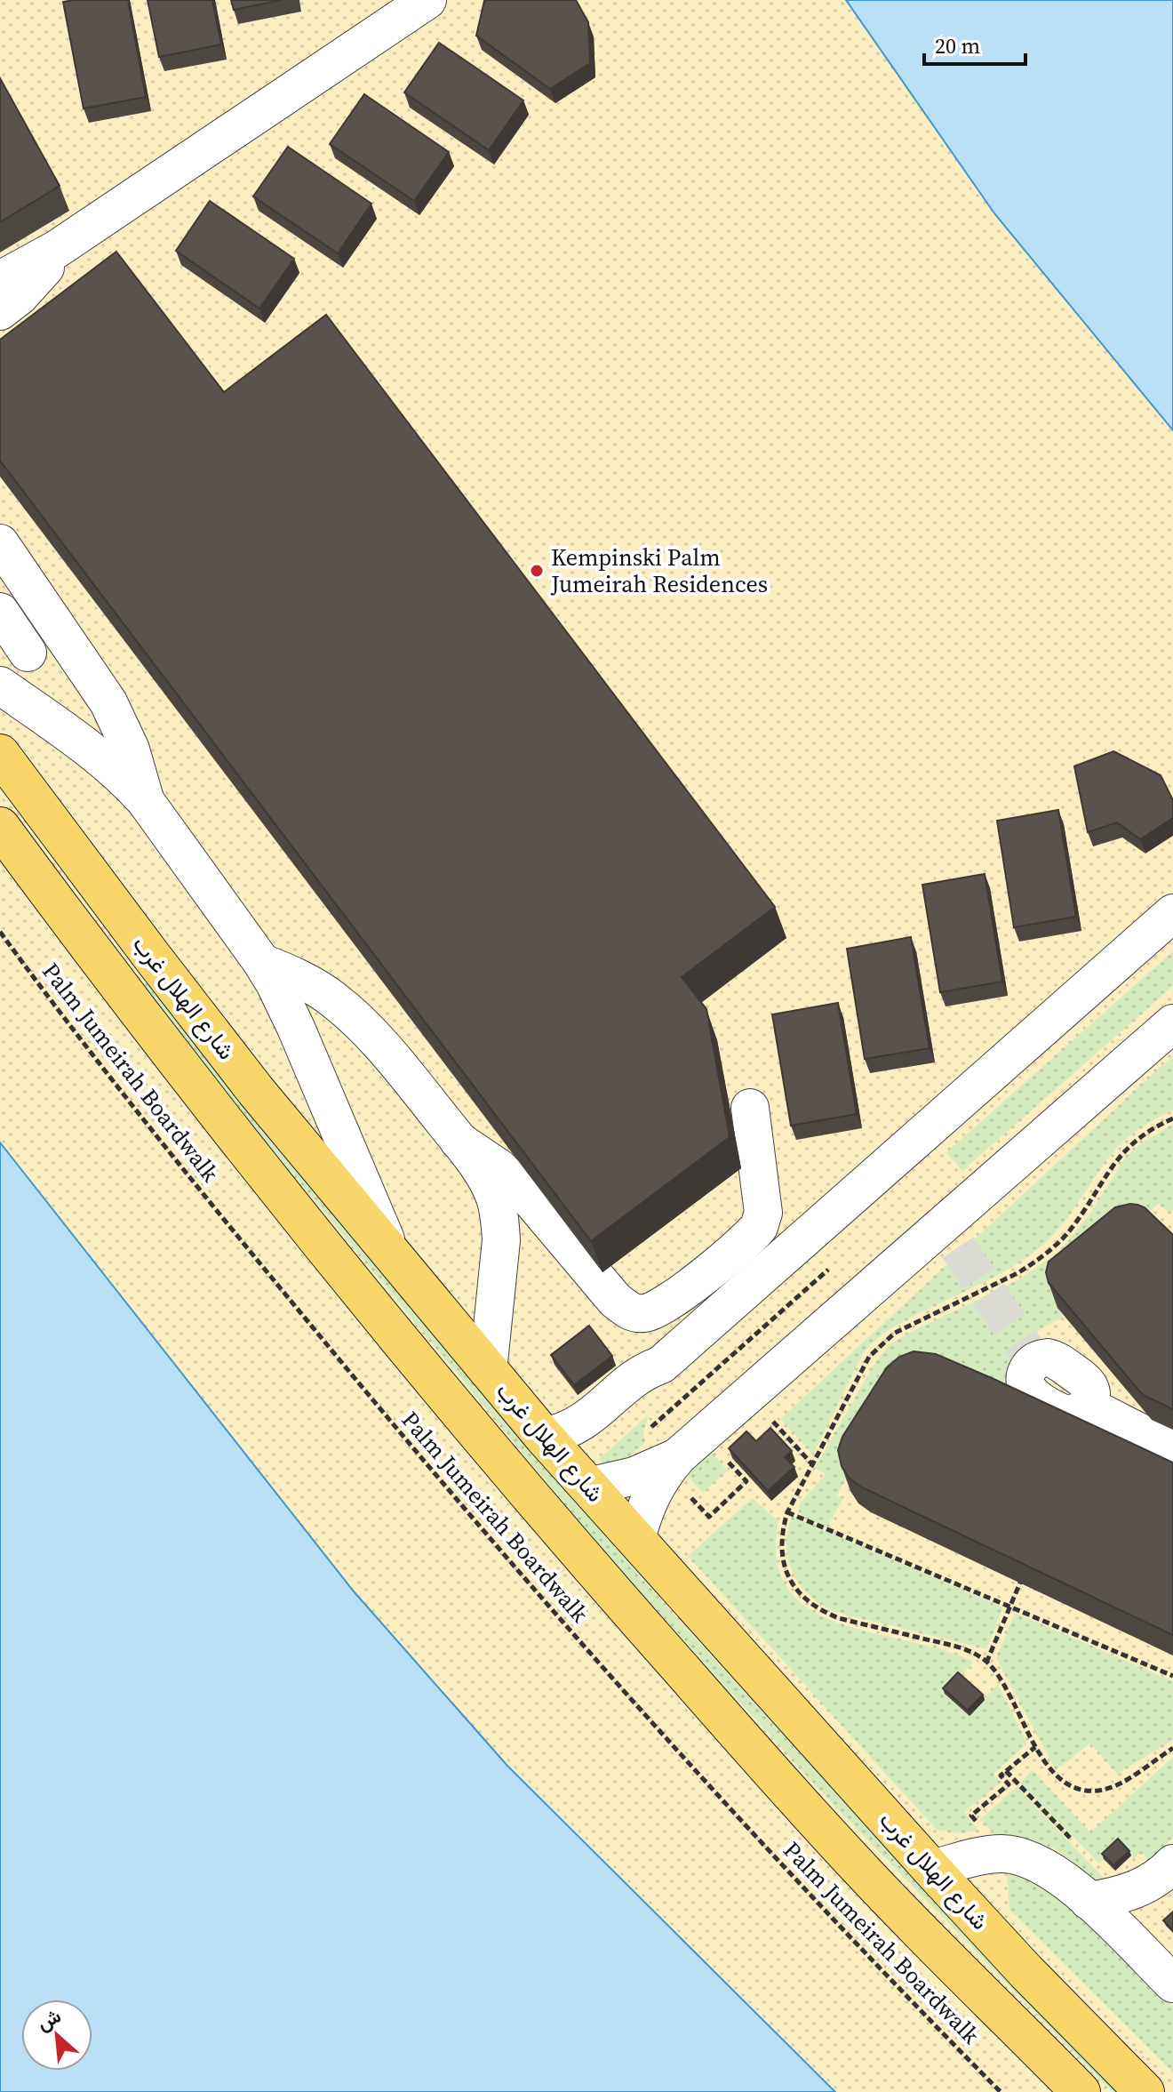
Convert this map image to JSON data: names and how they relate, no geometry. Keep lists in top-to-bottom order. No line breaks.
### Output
{"streets":{"main road":["شارع الهلال غرب"],"path":["Palm Jumeirah Boardwalk"]},"places":["Kempinski Palm Jumeirah Residences"],"scale_bar":"20 m","north":"top left"}
